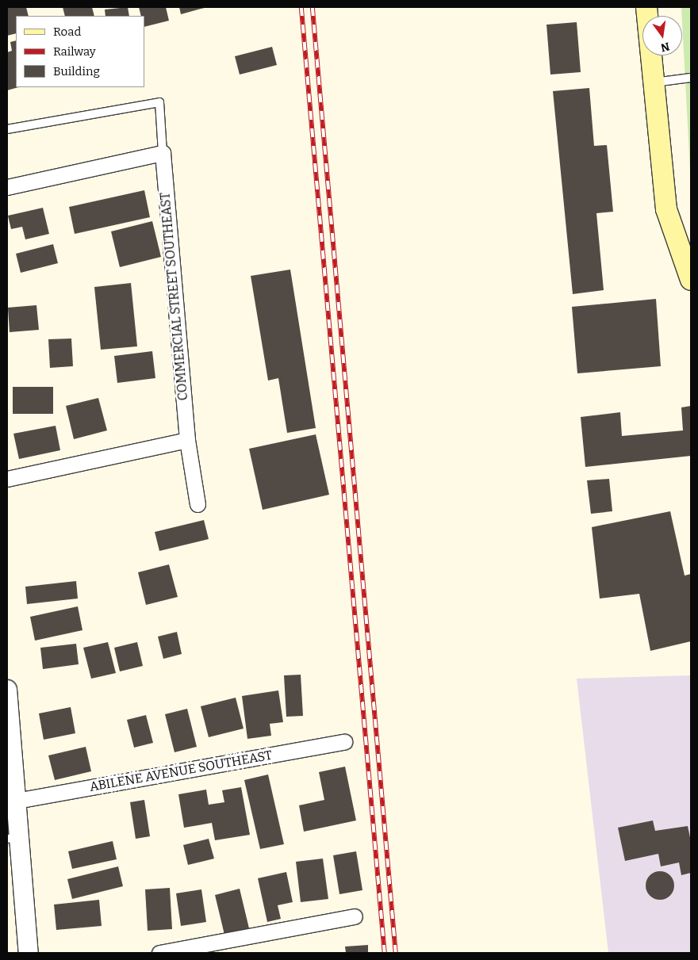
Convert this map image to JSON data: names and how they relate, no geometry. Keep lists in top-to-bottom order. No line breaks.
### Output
{"streets":{"street":["COMMERCIAL STREET SOUTHEAST","ABILENE AVENUE SOUTHEAST"]},"legend":["Road","Railway","Building"],"north":"bottom"}
